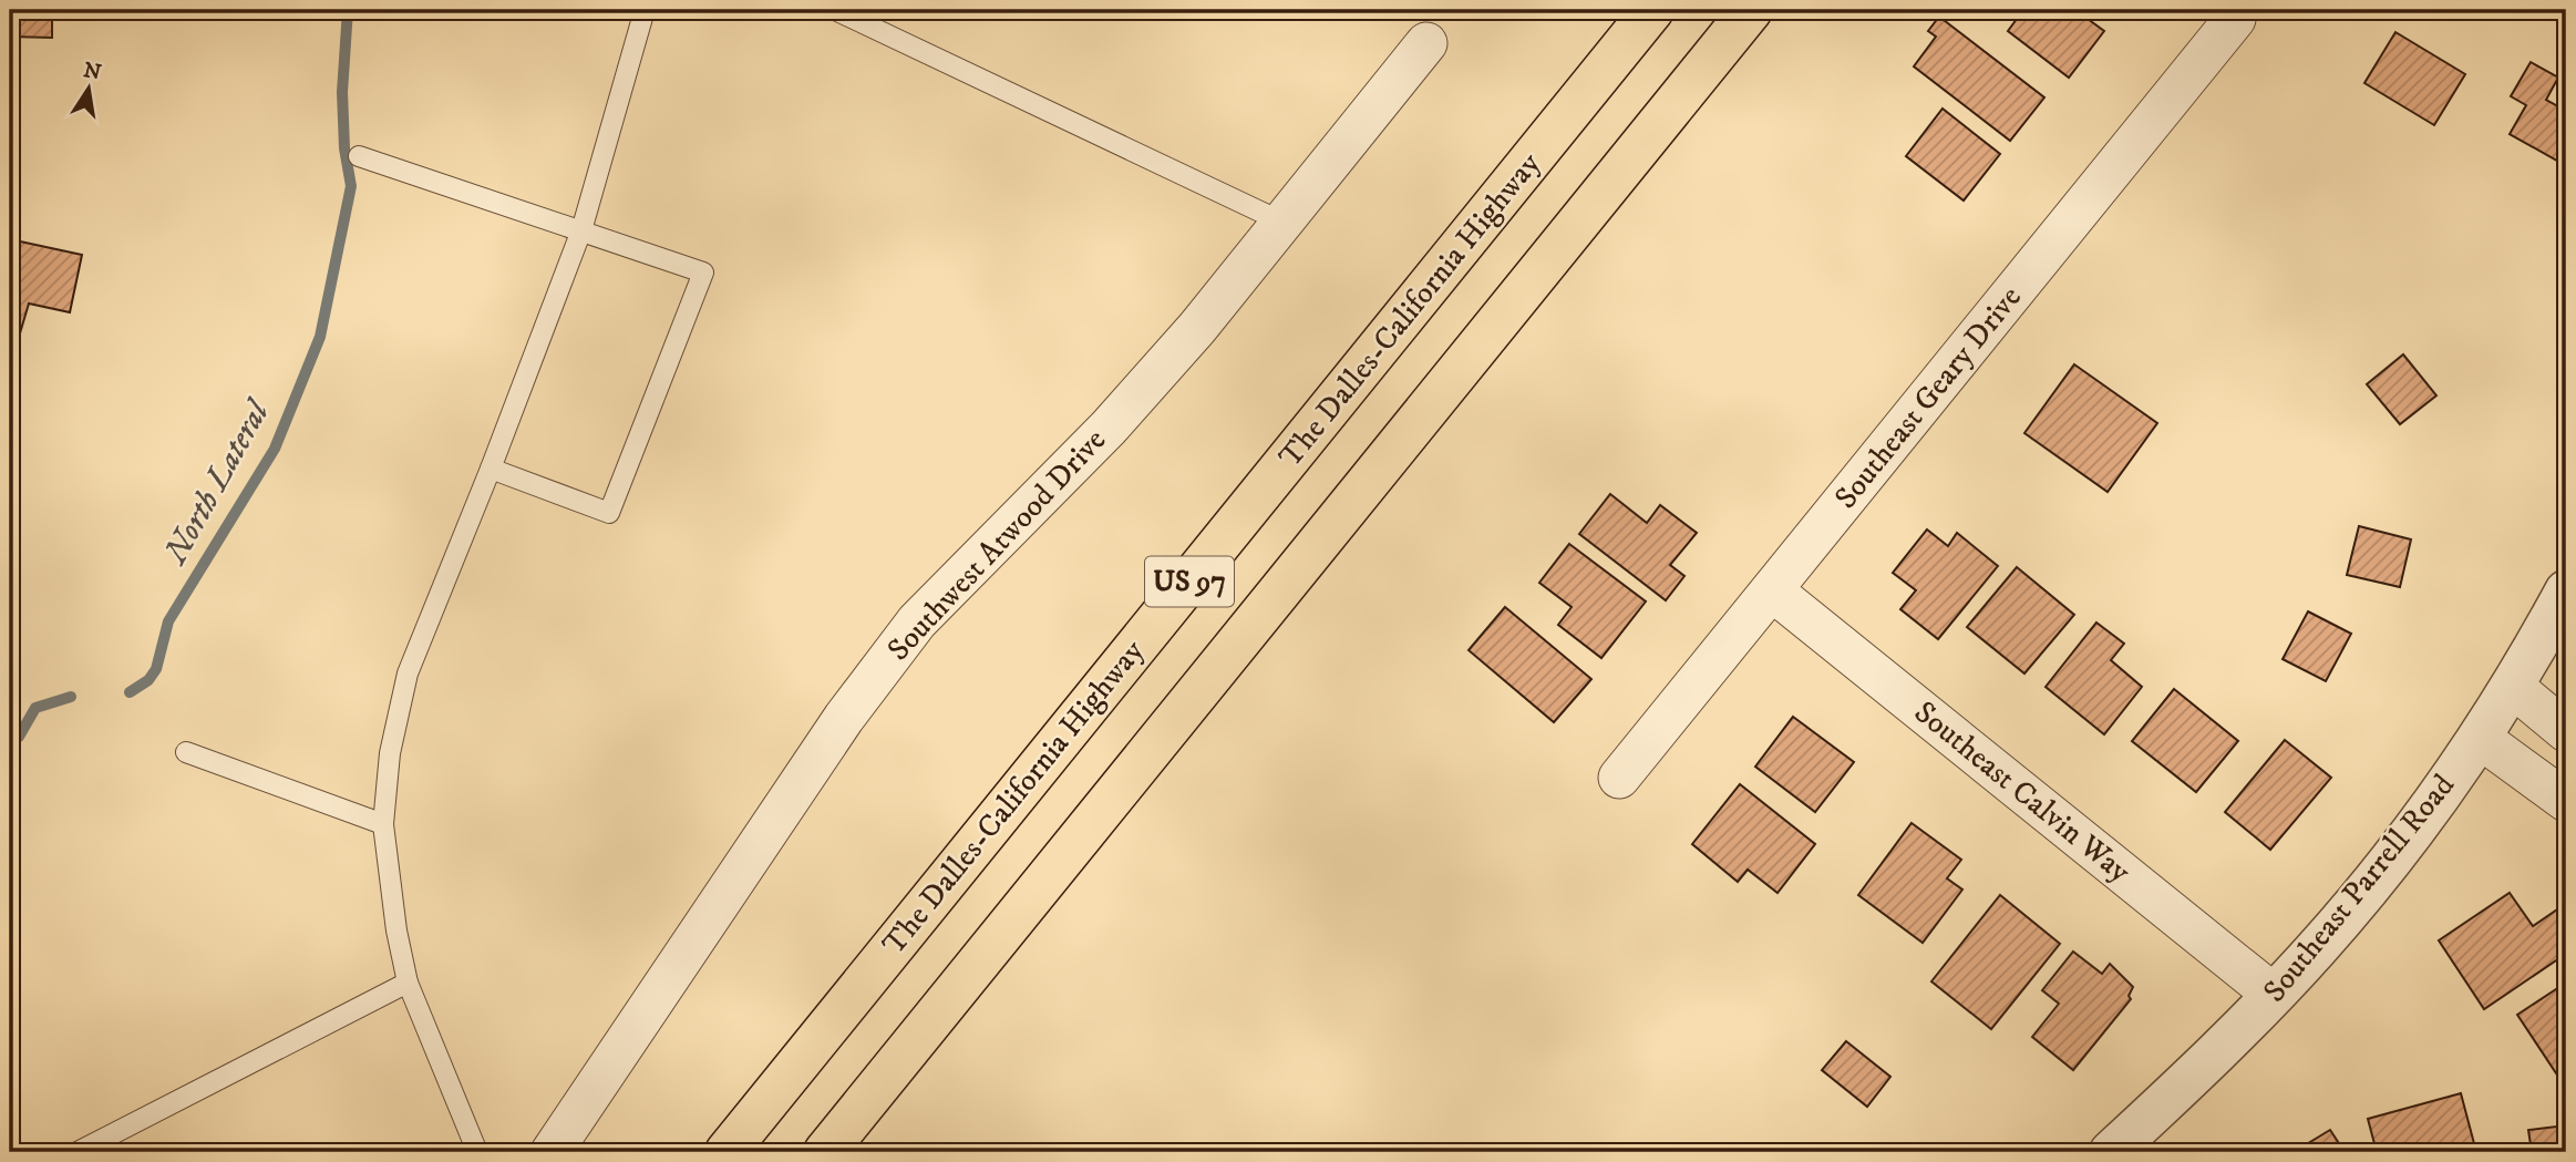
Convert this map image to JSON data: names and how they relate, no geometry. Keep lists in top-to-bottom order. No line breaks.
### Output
{"streets":{"highway":["The Dalles-California Highway","US 97"],"street":["Southeast Geary Drive","Southwest Atwood Drive","Southeast Calvin Way","Southeast Parrell Road"]},"crossings":[["Southeast Geary Drive","Southeast Calvin Way"],["Southeast Calvin Way","Southeast Parrell Road"]],"water":["North Lateral"],"north":"top"}
